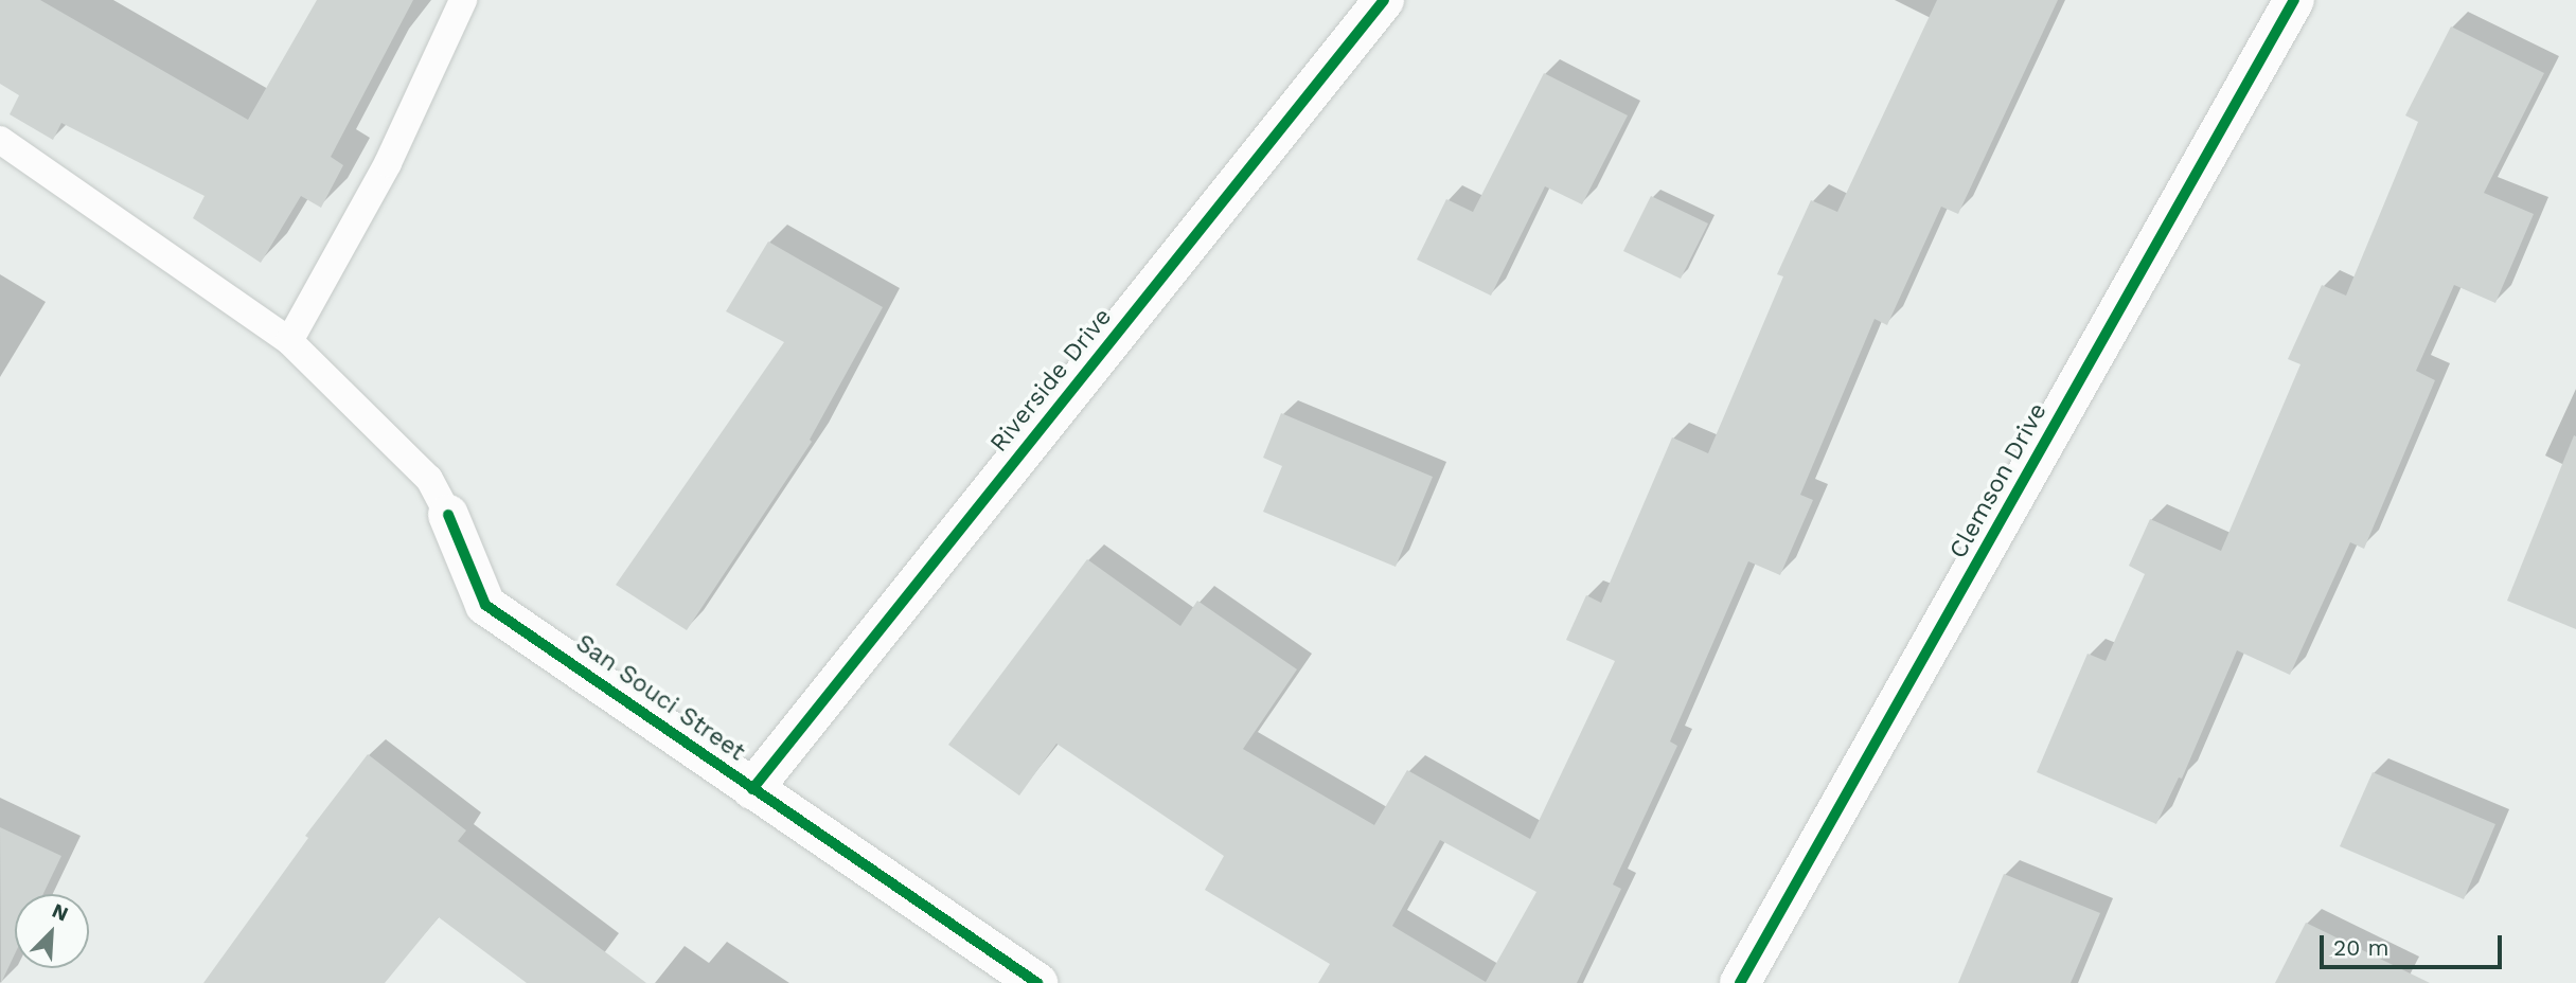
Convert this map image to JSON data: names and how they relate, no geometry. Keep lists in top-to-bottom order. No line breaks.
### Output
{"streets":{"street":["Riverside Drive","Clemson Drive","San Souci Street"]},"crossings":[["Riverside Drive","San Souci Street"]],"scale_bar":"20 m","north":"top right"}
